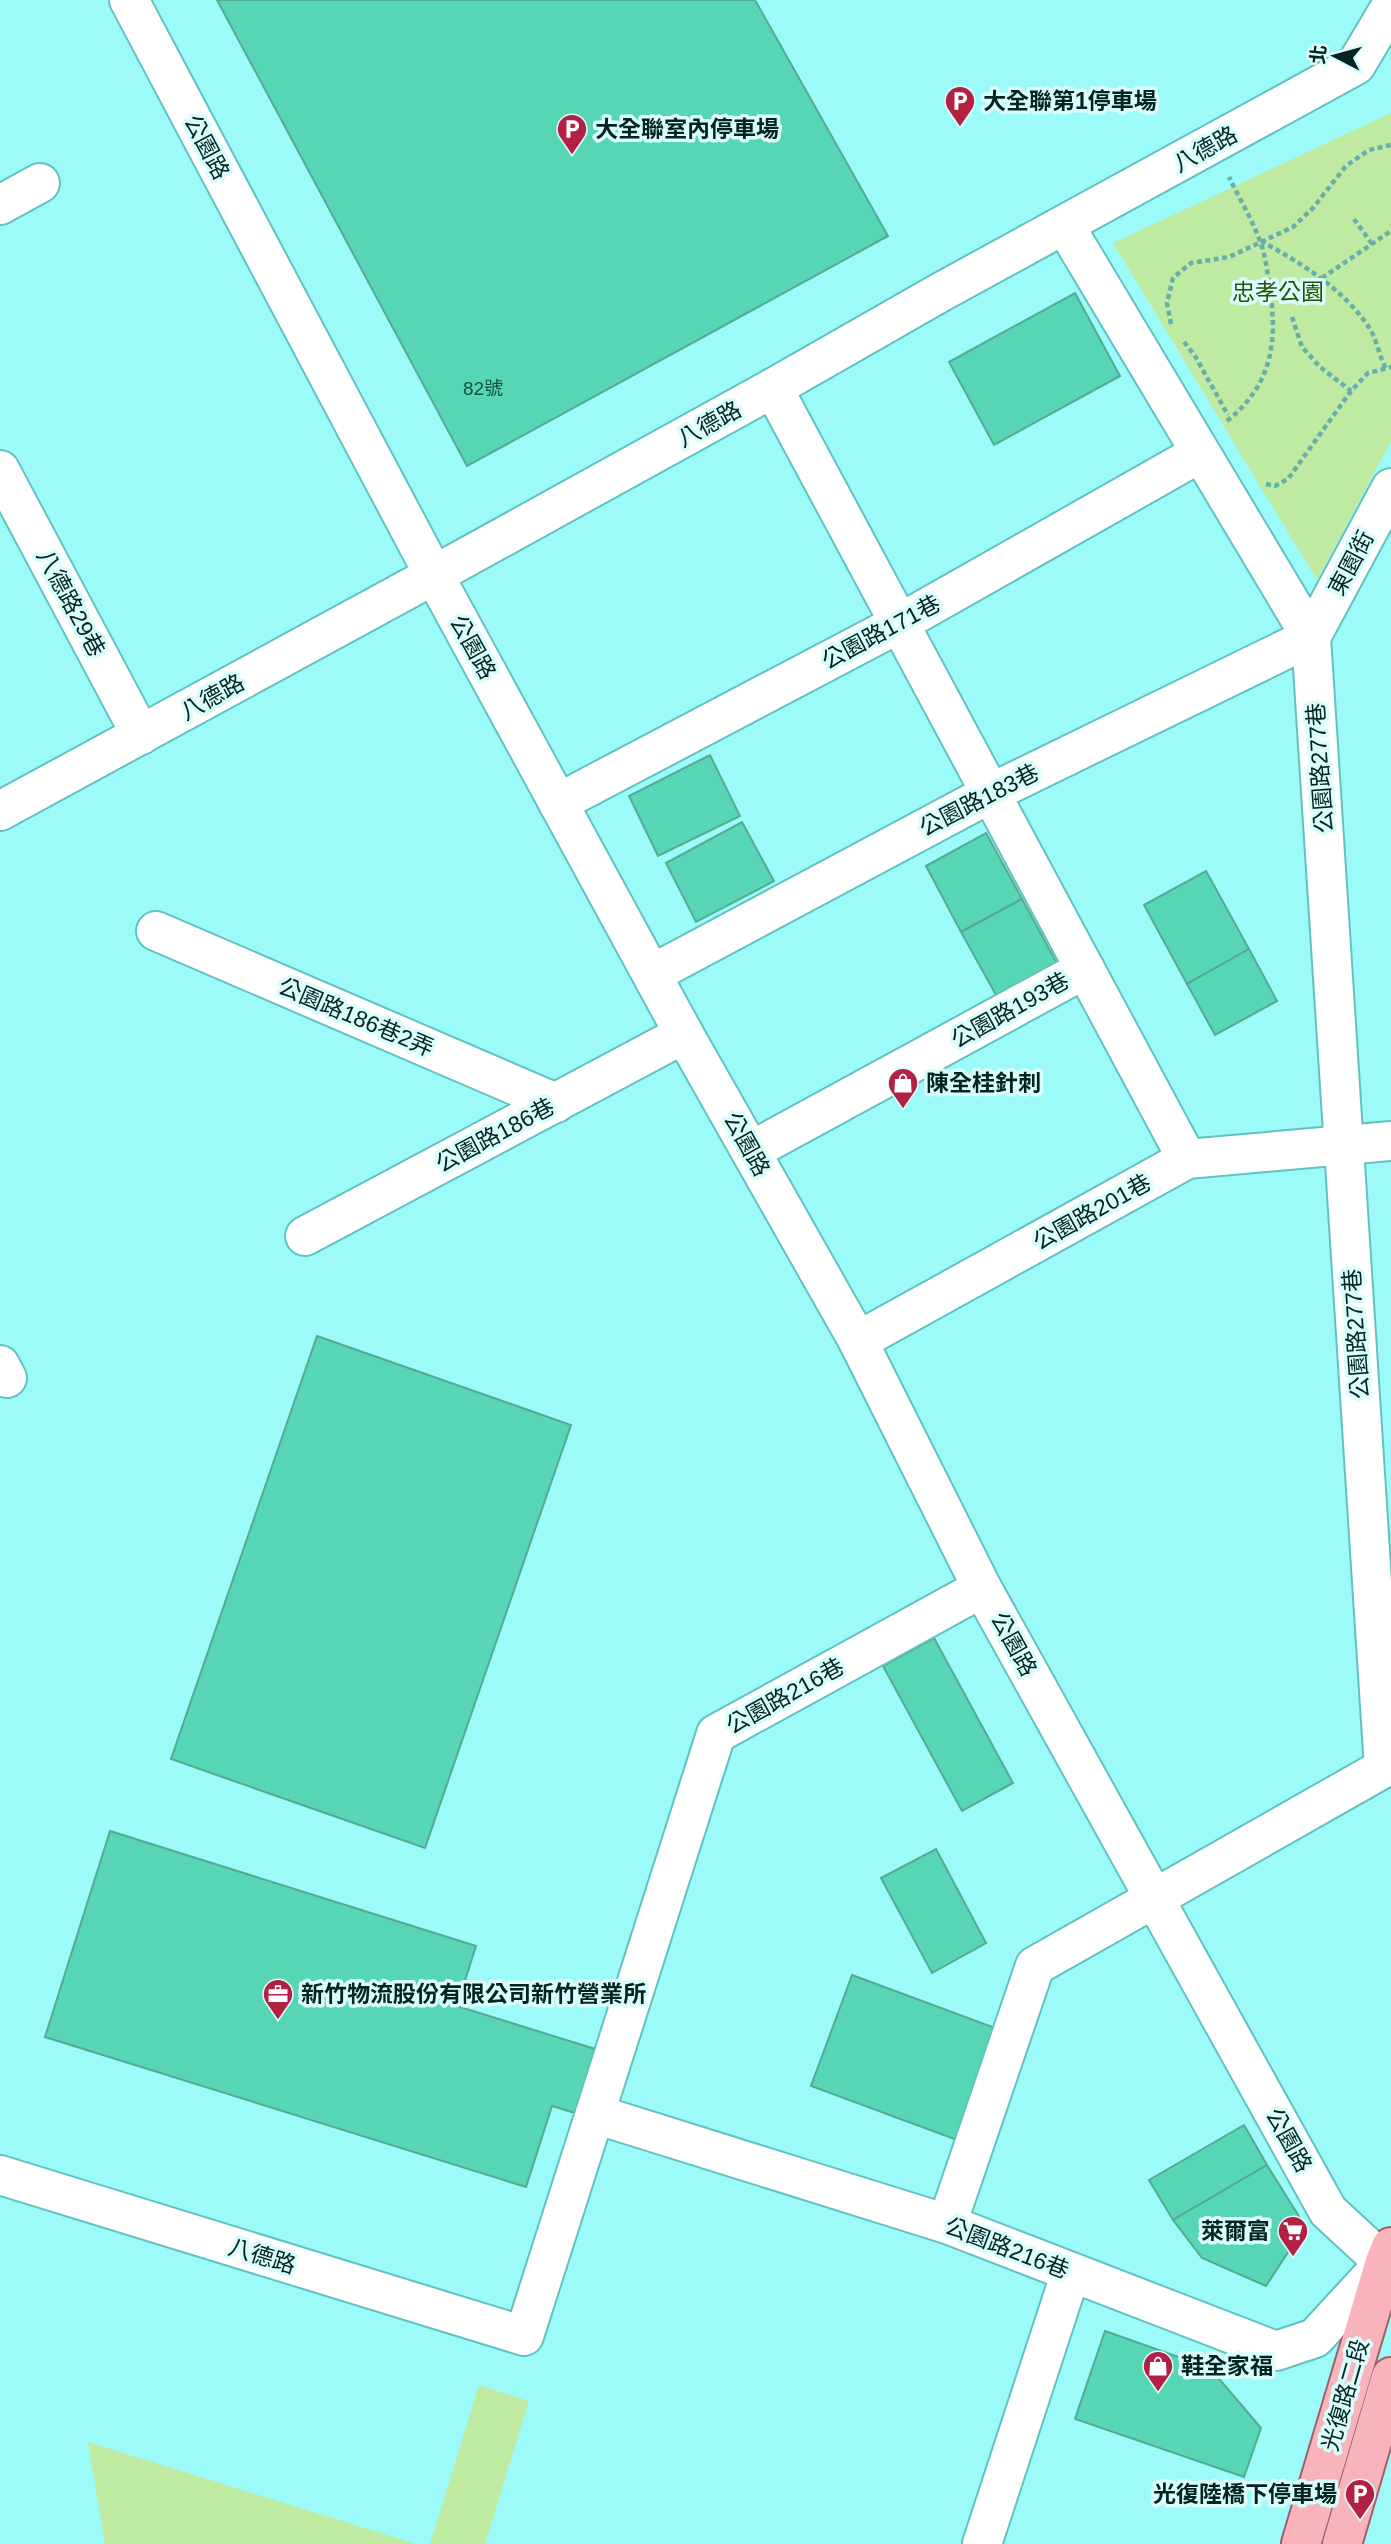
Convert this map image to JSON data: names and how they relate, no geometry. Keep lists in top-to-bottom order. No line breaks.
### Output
{"streets":{"main road":["光復路二段"],"street":["公園路","八德路","東園街","八德路29巷","公園路171巷","公園路277巷","公園路183巷","公園路193巷","公園路186巷2弄","公園路186巷","公園路201巷","公園路216巷"]},"crossings":[["公園路","八德路"],["公園路","公園路171巷"],["公園路","公園路277巷"],["公園路","公園路183巷"],["公園路","公園路193巷"],["公園路","公園路186巷"],["公園路","公園路201巷"],["公園路","公園路216巷"],["公園路","光復路二段"],["八德路","八德路29巷"],["八德路","公園路216巷"],["東園街","公園路277巷"],["東園街","公園路183巷"],["公園路277巷","公園路183巷"],["公園路277巷","公園路201巷"],["公園路277巷","公園路216巷"],["公園路186巷2弄","公園路186巷"],["公園路216巷","光復路二段"]],"parks":["忠孝公園"],"places":{"parking":["大全聯第1停車場","大全聯室內停車場","光復陸橋下停車場"],"shop":["陳全桂針刺","鞋全家福"],"office":["新竹物流股份有限公司新竹營業所"],"supermarket":["萊爾富"]},"house_numbers":["82號"],"north":"left"}
